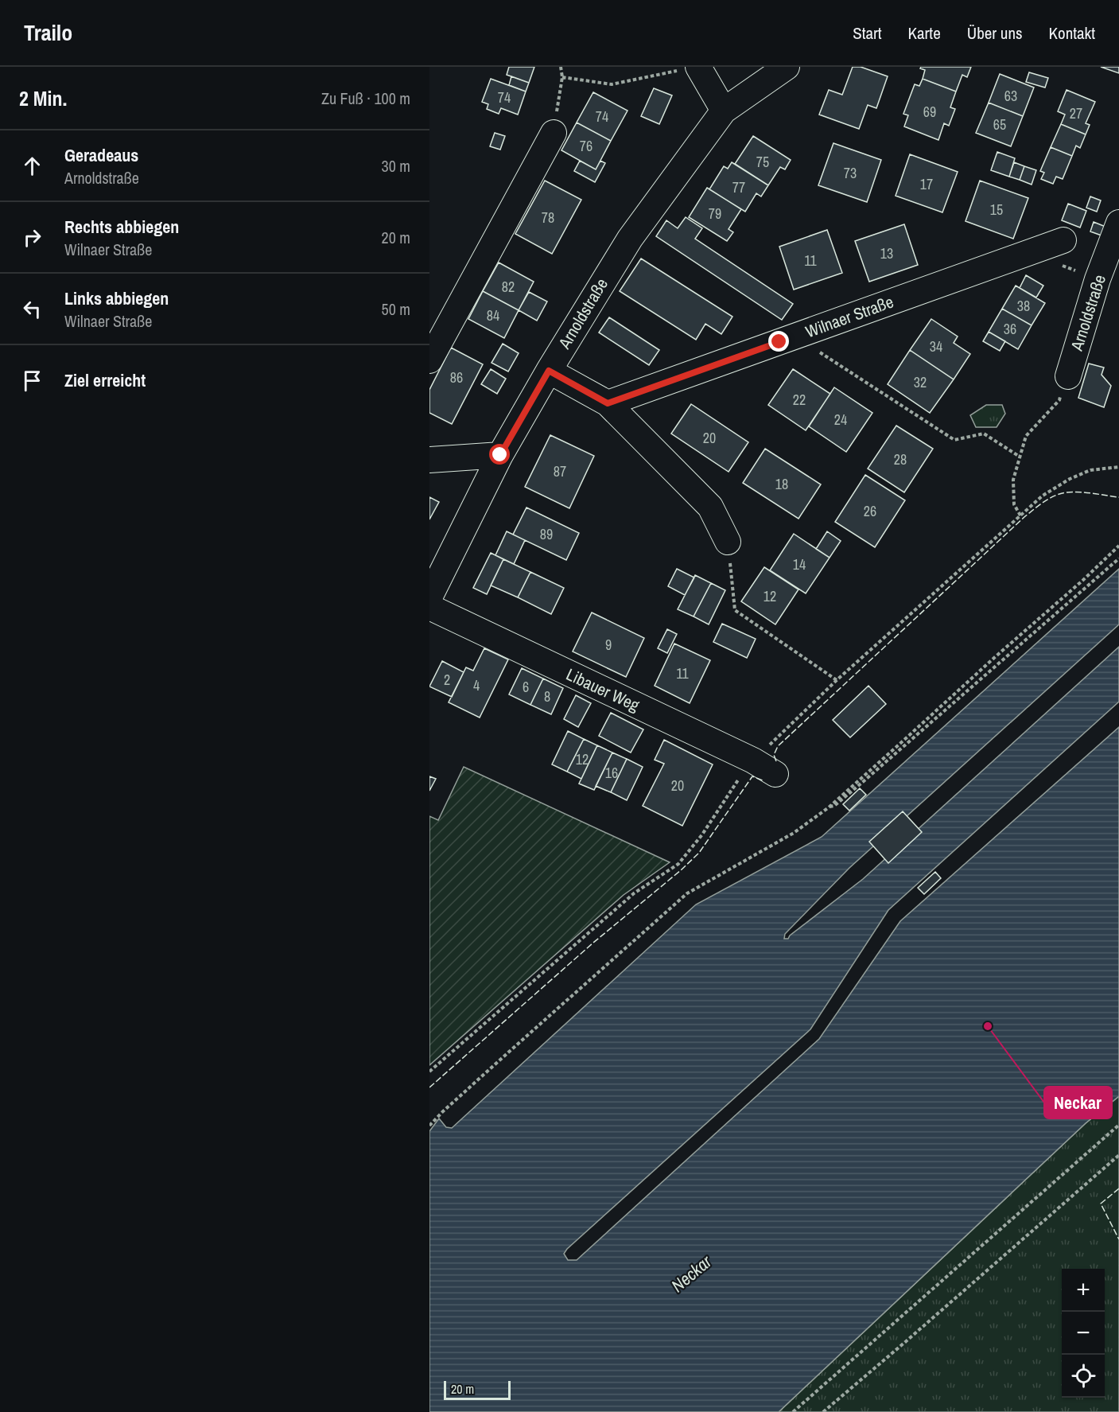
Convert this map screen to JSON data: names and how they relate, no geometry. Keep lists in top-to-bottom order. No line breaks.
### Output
{"streets":{"street":["Arnoldstraße","Wilnaer Straße","Libauer Weg"]},"water":["Neckar"],"places":["Neckar"],"house_numbers":["63","74","69","27","74","65","76","75","73","17","77","15","79","78","13","11","82","38","84","36","34","86","32","22","24","20","28","87","18","26","89","14","12","9","11","2","4","6","8","12","16","20"],"scale_bar":"20 m","page":{"header":"Trailo","nav":["Start","Karte","Über uns","Kontakt"],"heading":["2 Min.","Zu Fuß · 100 m"],"list":[["Geradeaus","Arnoldstraße","30 m"],["Rechts abbiegen","Wilnaer Straße","20 m"],["Links abbiegen","Wilnaer Straße","50 m"],"Ziel erreicht"],"map_buttons":["+","−"],"scale":"20 m"}}
